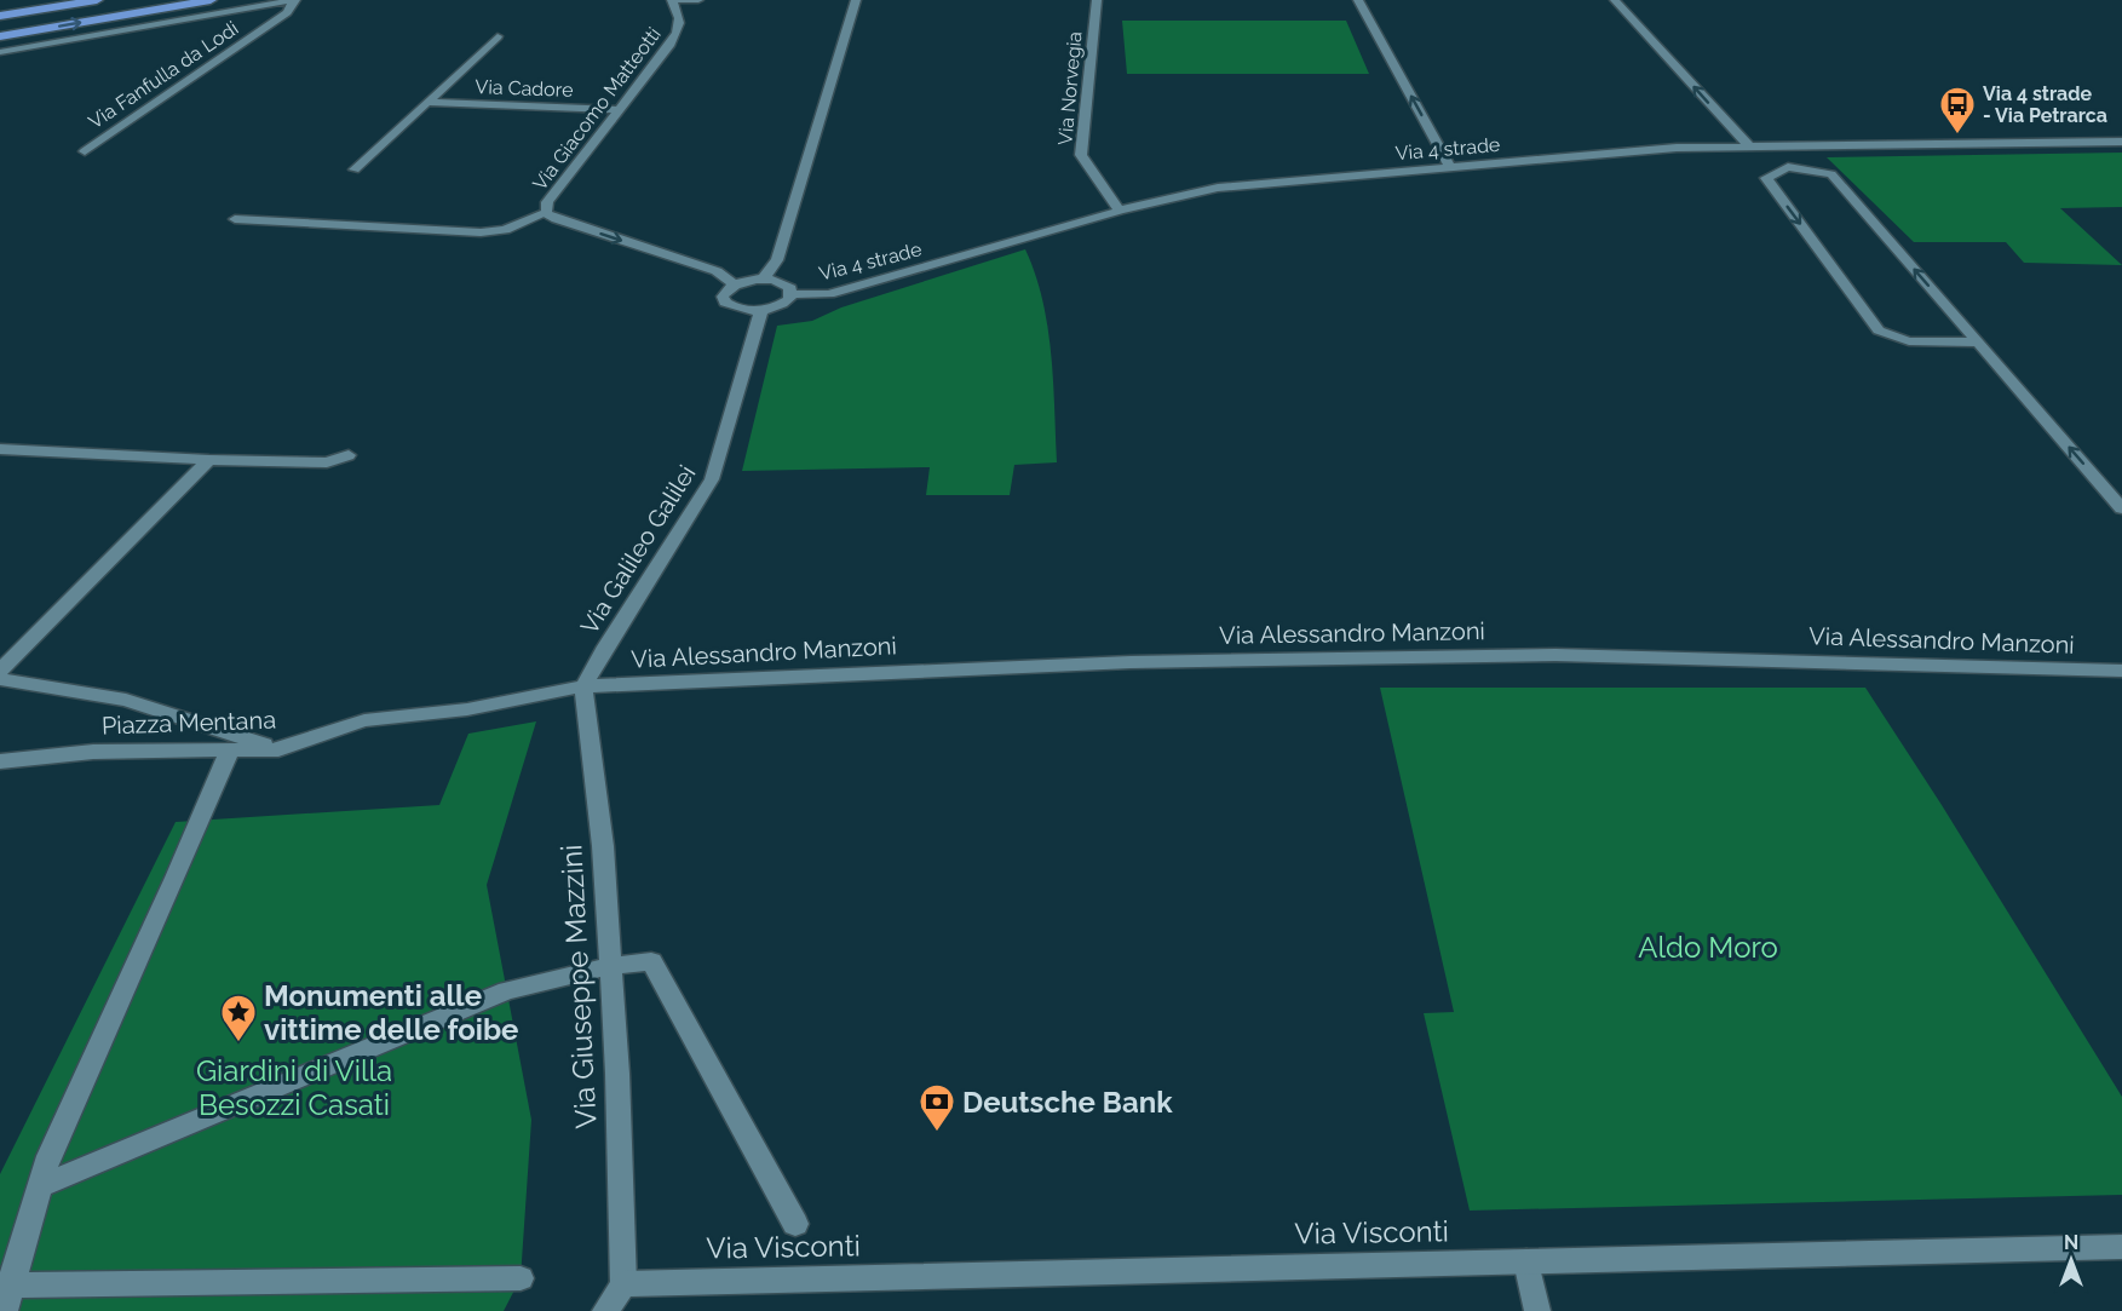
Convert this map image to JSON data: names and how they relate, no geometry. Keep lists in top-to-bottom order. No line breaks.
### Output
{"streets":{"street":["Via Fanfulla da Lodi","Via Cadore","Via Norvegia","Via Giacomo Matteotti","Via 4 strade","Via Galileo Galilei","Via Alessandro Manzoni","Piazza Mentana","Via Giuseppe Mazzini","Via Visconti"]},"crossings":[["Via Cadore","Via Giacomo Matteotti"],["Via Norvegia","Via 4 strade"],["Via Galileo Galilei","Via Alessandro Manzoni"],["Via Galileo Galilei","Piazza Mentana"],["Via Galileo Galilei","Via Giuseppe Mazzini"],["Via Alessandro Manzoni","Piazza Mentana"],["Via Alessandro Manzoni","Via Giuseppe Mazzini"],["Piazza Mentana","Via Giuseppe Mazzini"],["Via Giuseppe Mazzini","Via Visconti"]],"one_way":["Via Giacomo Matteotti"],"parks":["Aldo Moro","Giardini di Villa Besozzi Casati"],"places":{"bus stop":["Via 4 strade - Via Petrarca"],"place":["Monumenti alle vittime delle foibe"],"bank":["Deutsche Bank"]},"north":"top"}
